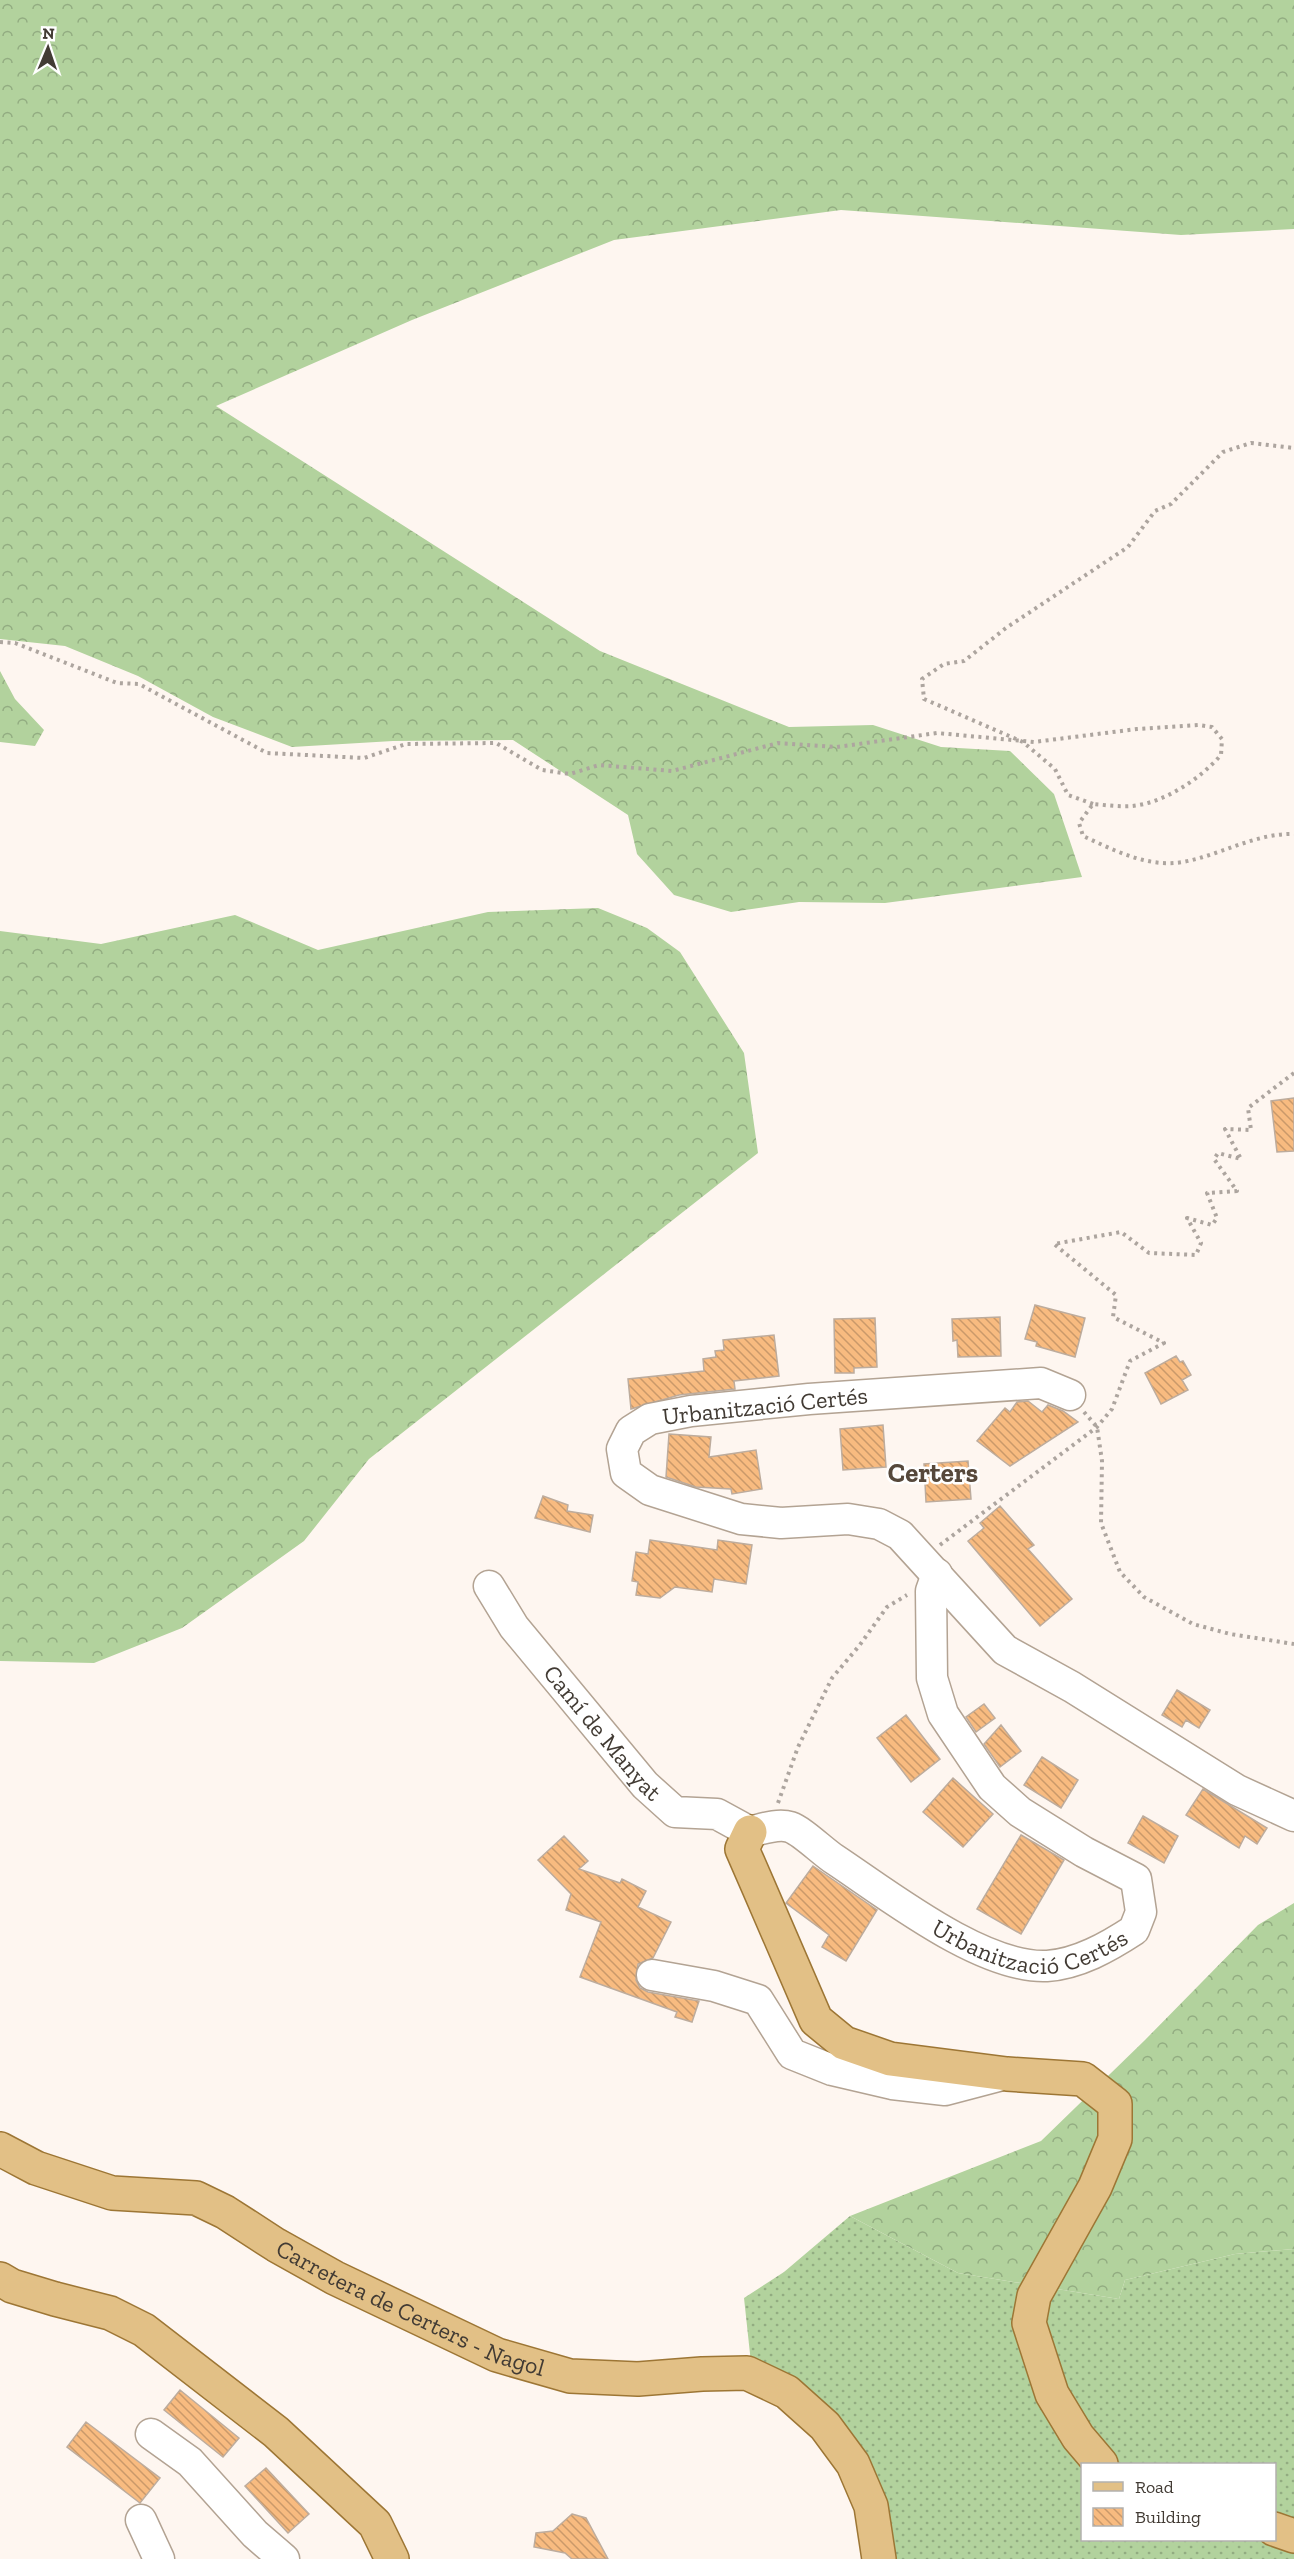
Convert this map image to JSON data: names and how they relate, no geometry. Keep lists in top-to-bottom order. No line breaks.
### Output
{"streets":{"main road":["Carretera de Certers - Nagol"],"street":["Urbanització Certés","Camí de Manyat"]},"crossings":[["Urbanització Certés","Camí de Manyat"]],"districts":["Certers"],"legend":["Road","Building"],"north":"top"}
